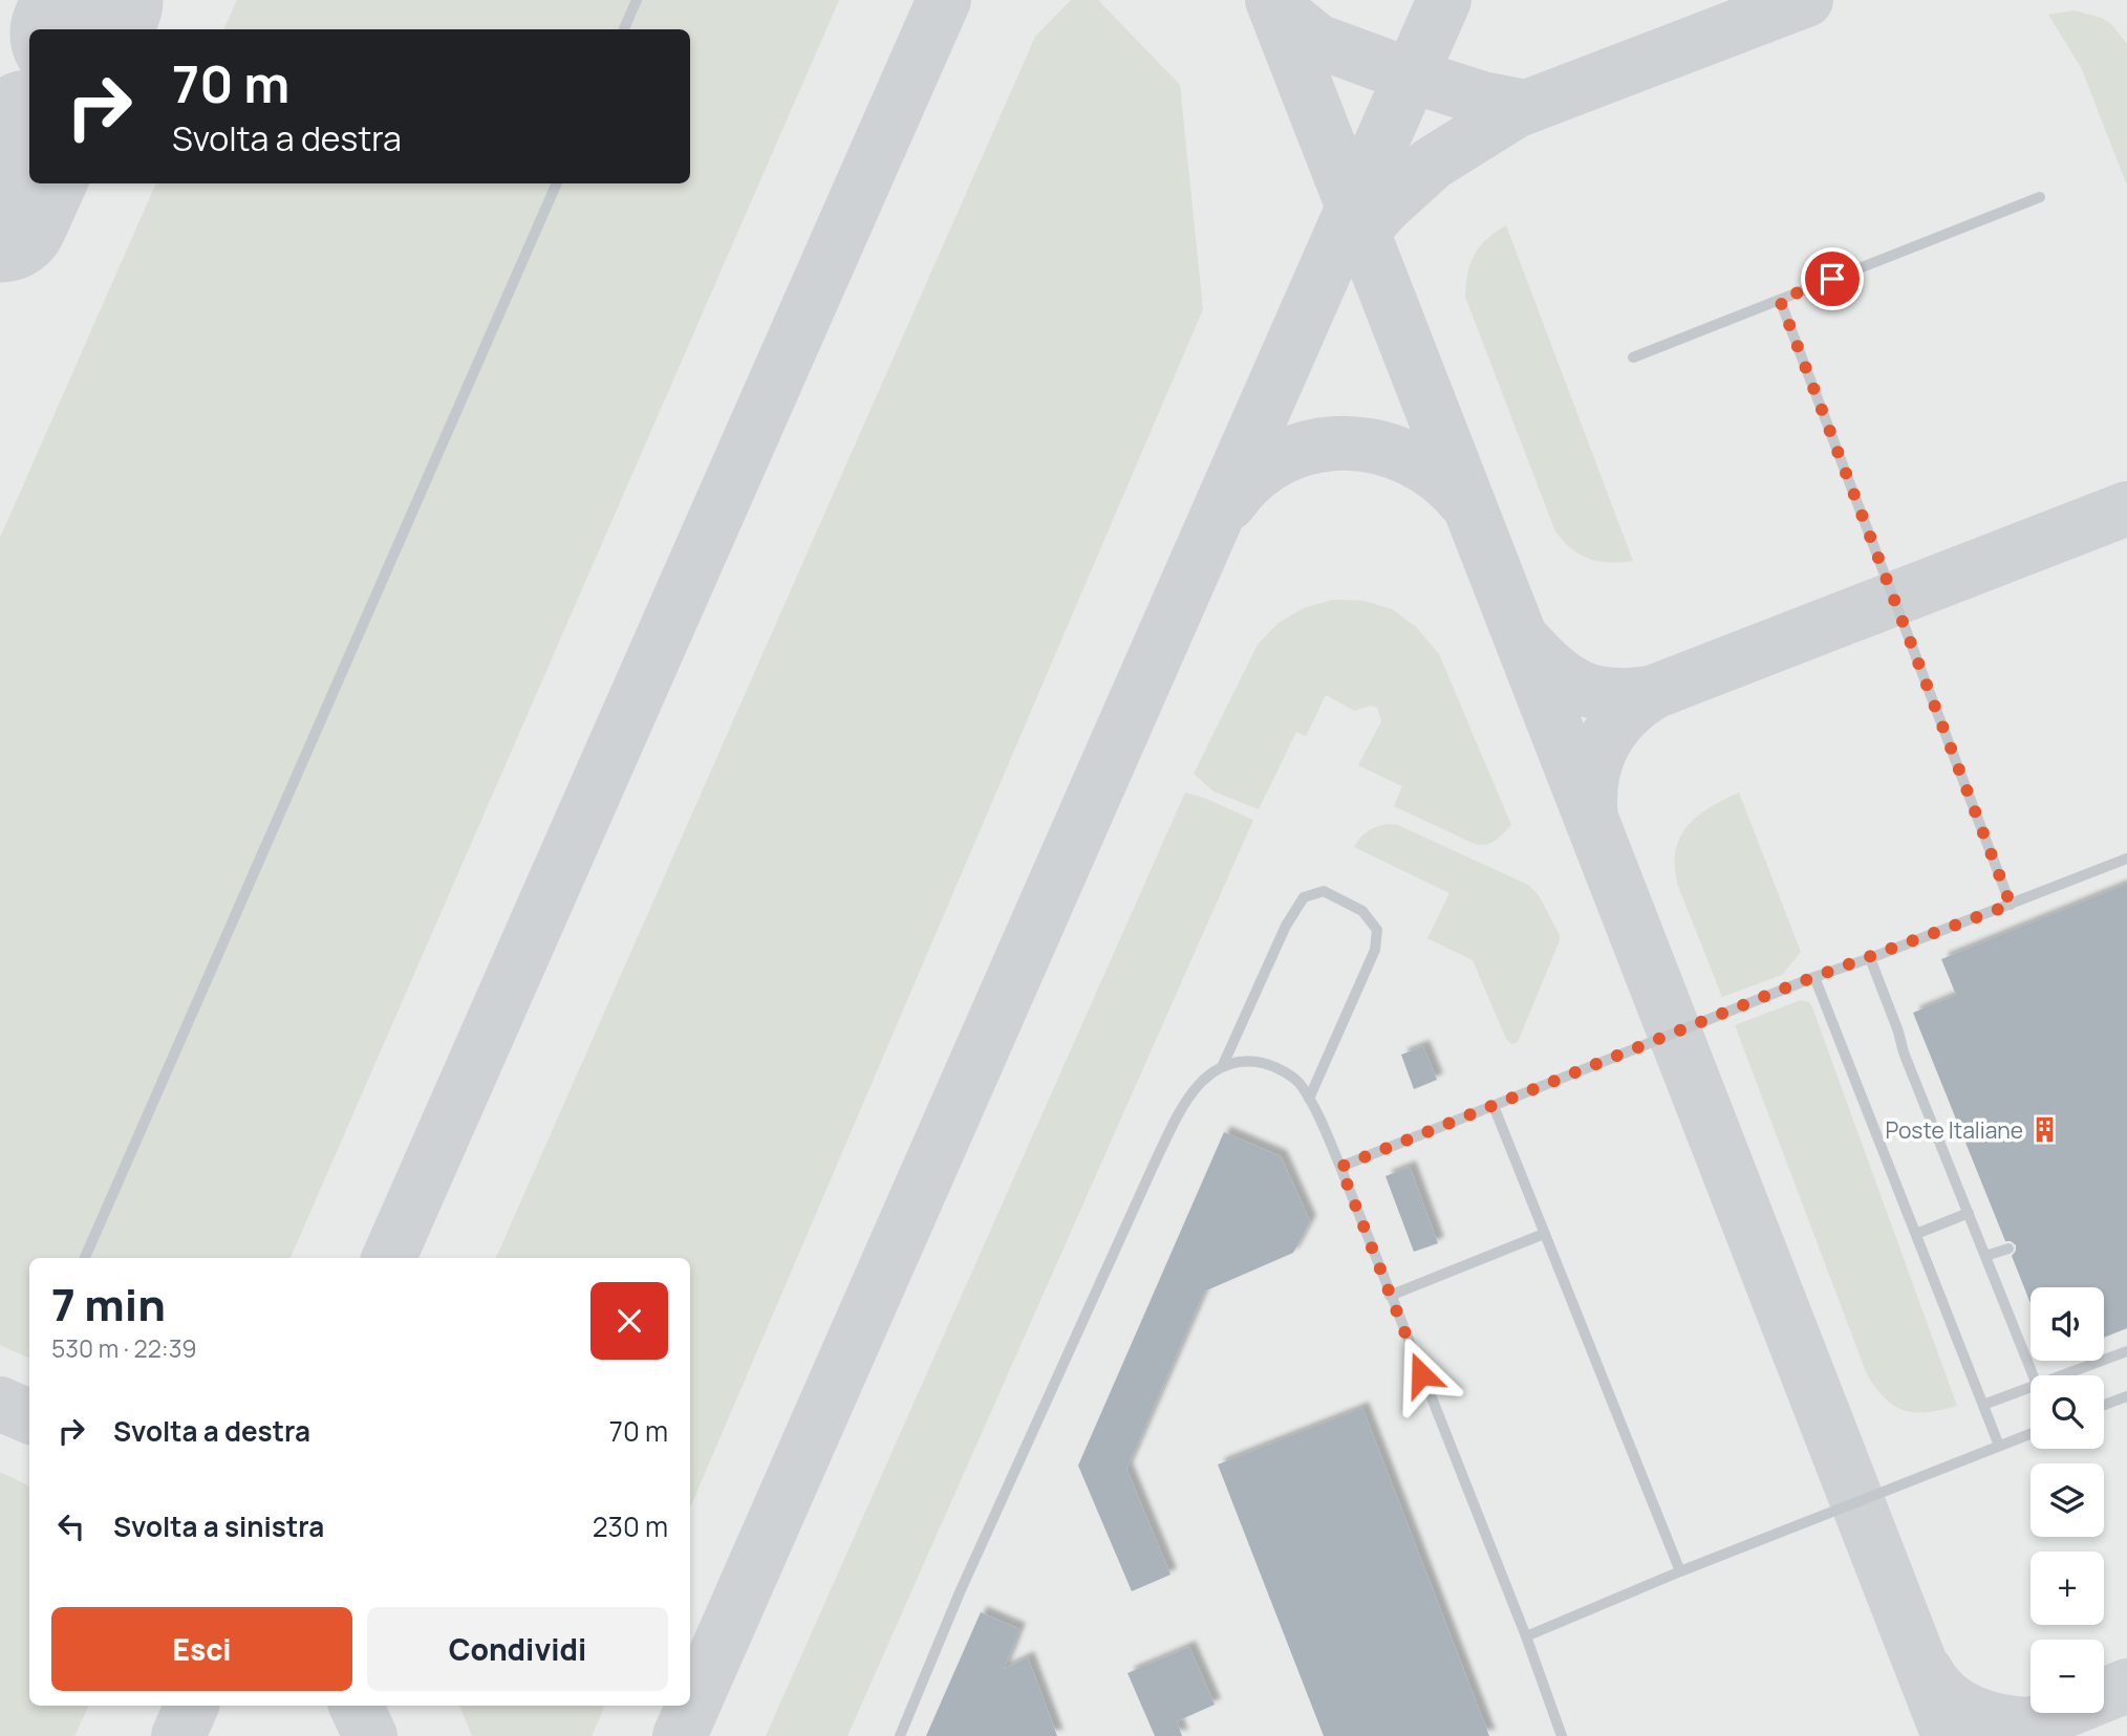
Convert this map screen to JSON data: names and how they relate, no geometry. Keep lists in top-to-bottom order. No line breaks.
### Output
{"places":{"building":["Poste Italiane"]},"page":{"turn":["70 m","Svolta a destra"],"heading":["7 min","530 m · 22:39"],"map_buttons":["+","−"],"list":[{"name":"Svolta a destra","value":"70 m"},{"name":"Svolta a sinistra","value":"230 m"}],"buttons":["Esci","Condividi"]}}
